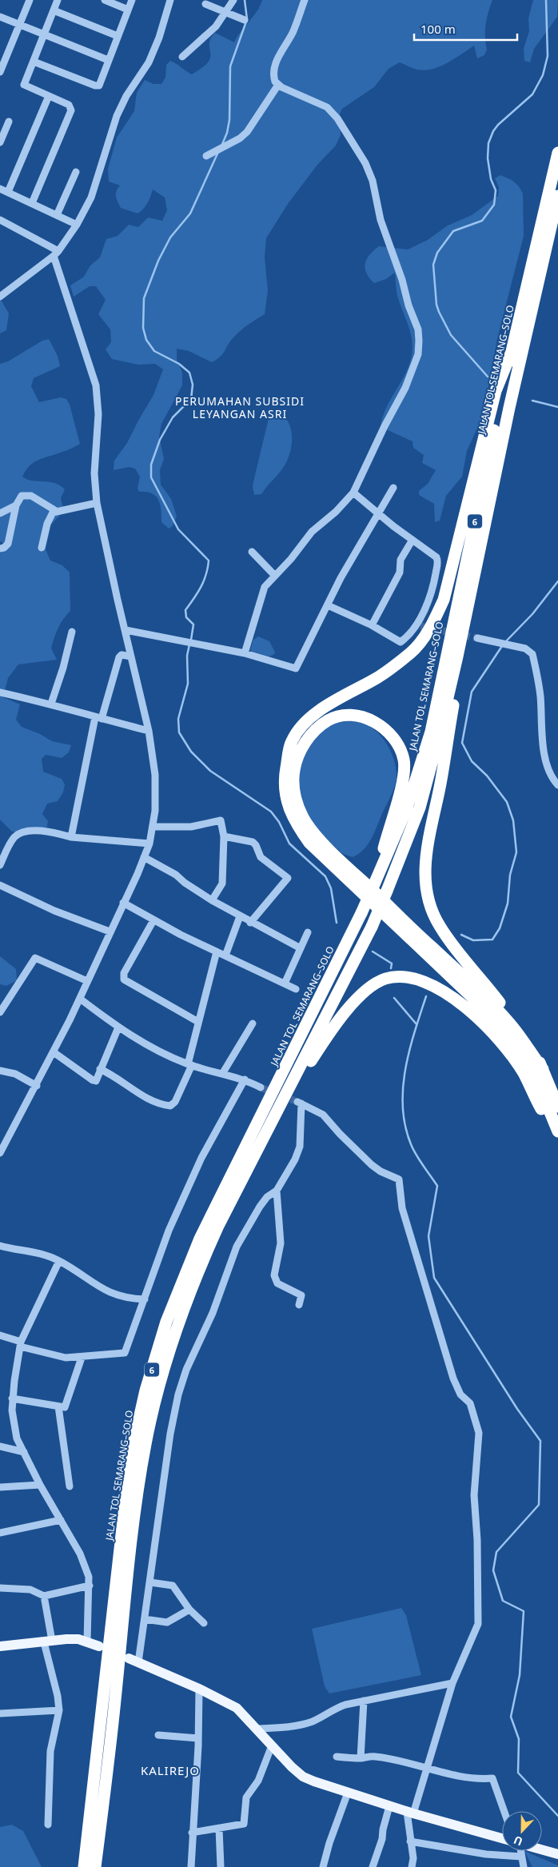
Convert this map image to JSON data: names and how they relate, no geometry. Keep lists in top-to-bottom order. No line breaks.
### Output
{"streets":{"highway":["JALAN TOL SEMARANG–SOLO","6"]},"districts":["PERUMAHAN SUBSIDI LEYANGAN ASRI","KALIREJO"],"scale_bar":"100 m","north":"bottom"}
